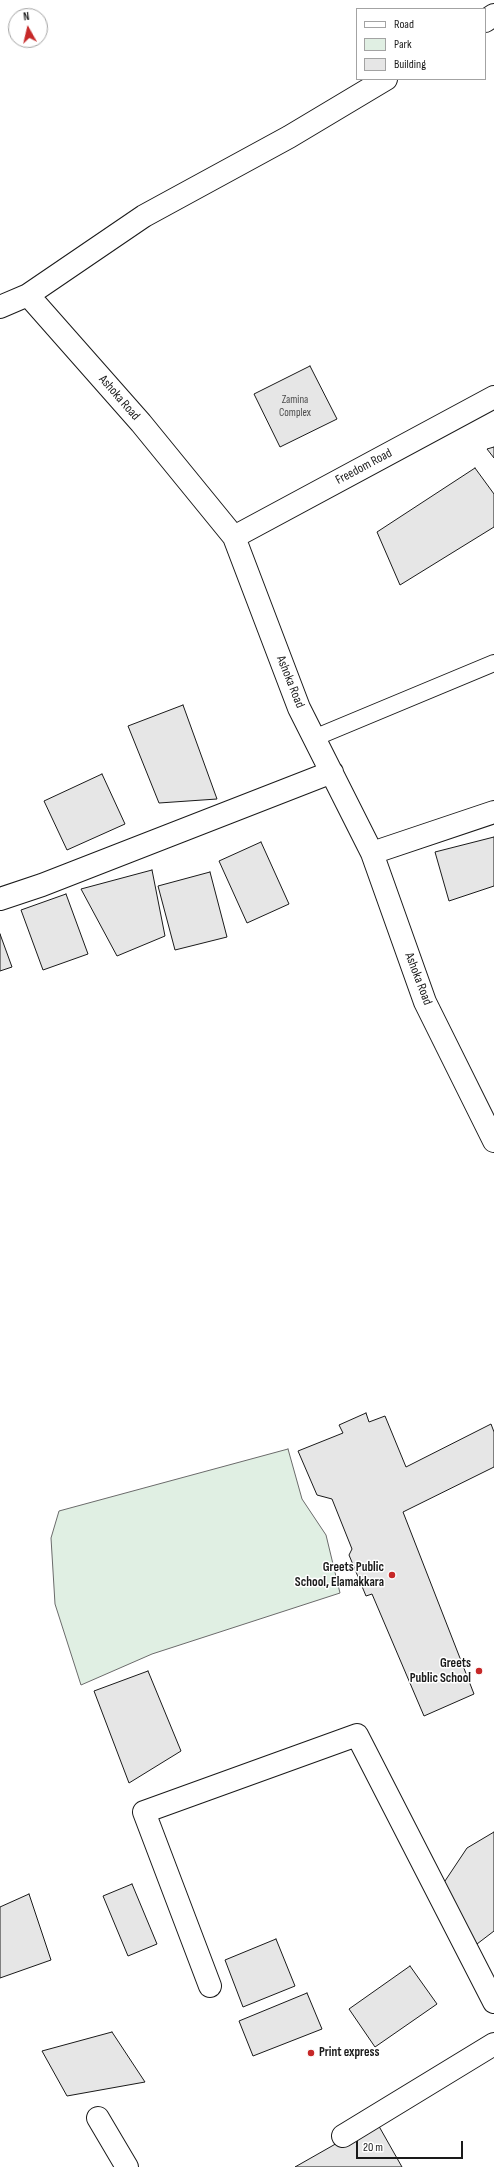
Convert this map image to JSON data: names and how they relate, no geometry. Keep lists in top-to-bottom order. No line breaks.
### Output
{"streets":{"street":["Ashoka Road","Freedom Road"]},"crossings":[["Ashoka Road","Freedom Road"]],"places":["Greets Public School, Elamakkara","Greets Public School","Print express"],"house_numbers":["Zamina Complex"],"legend":["Road","Park","Building"],"scale_bar":"20 m","north":"top"}
